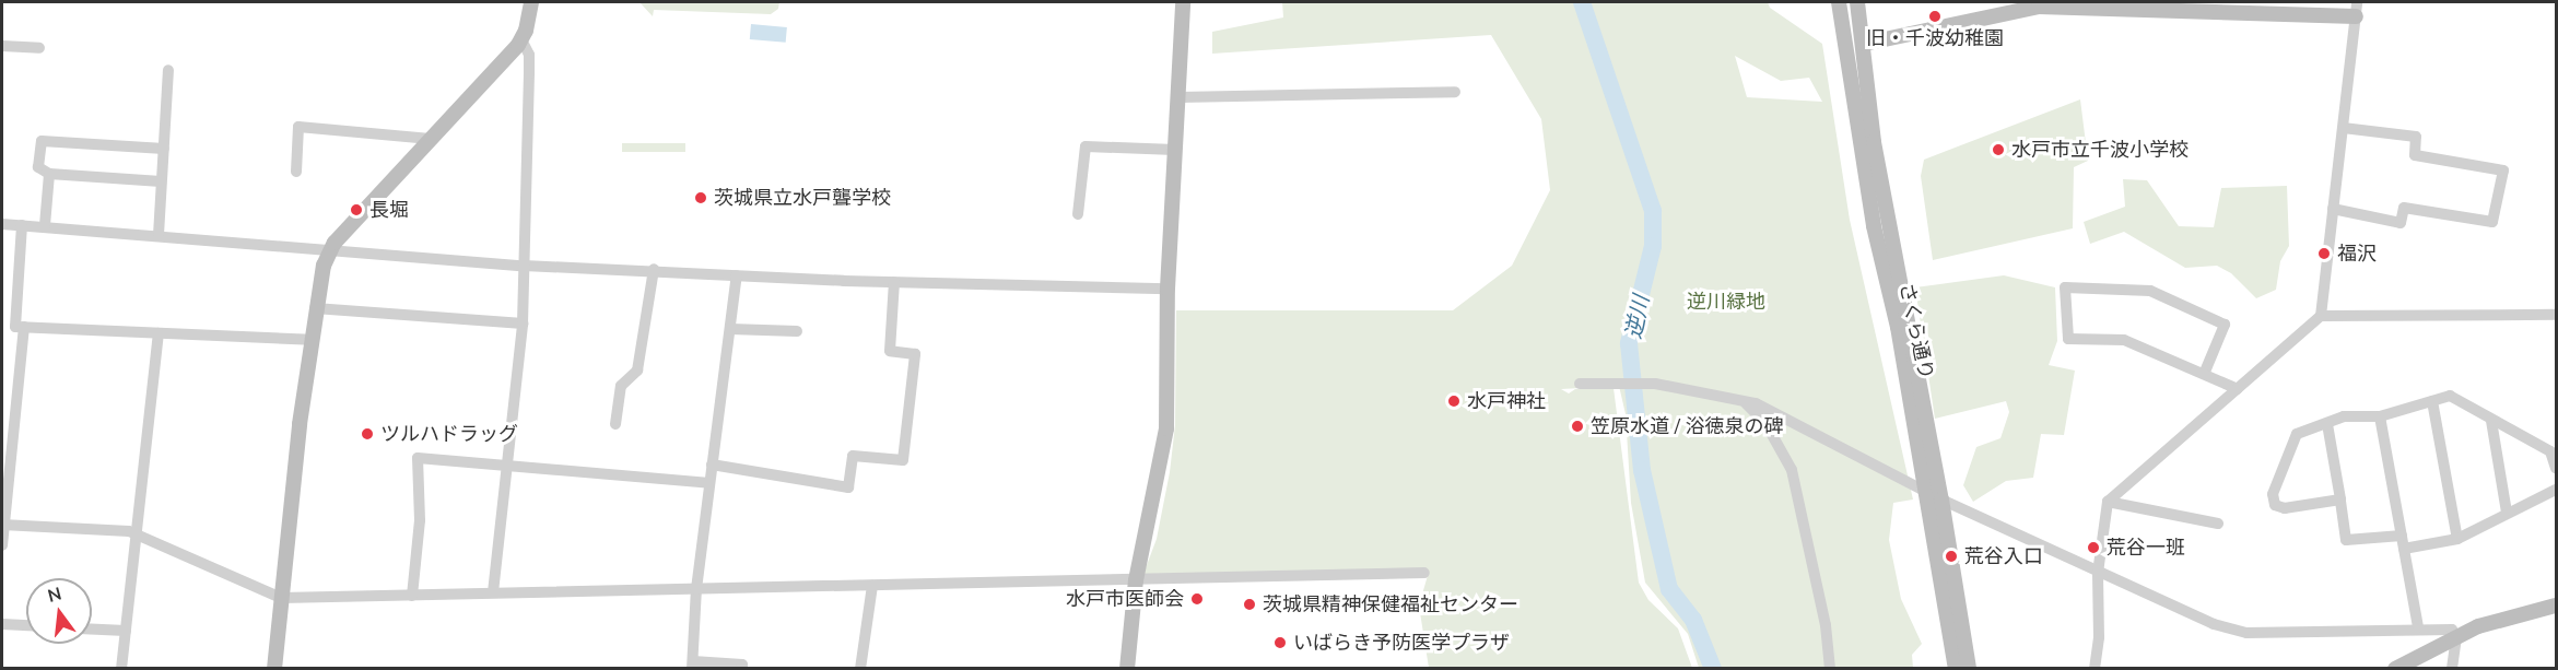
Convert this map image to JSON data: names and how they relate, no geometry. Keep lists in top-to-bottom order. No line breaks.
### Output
{"streets":{"street":["さくら通り"]},"water":["逆川"],"parks":["逆川緑地"],"places":["旧・千波幼稚園","水戸市立千波小学校","茨城県立水戸聾学校","長堀","福沢","水戸神社","笠原水道 / 浴徳泉の碑","ツルハドラッグ","荒谷一班","荒谷入口","水戸市医師会","茨城県精神保健福祉センター","いばらき予防医学プラザ"],"north":"top"}
